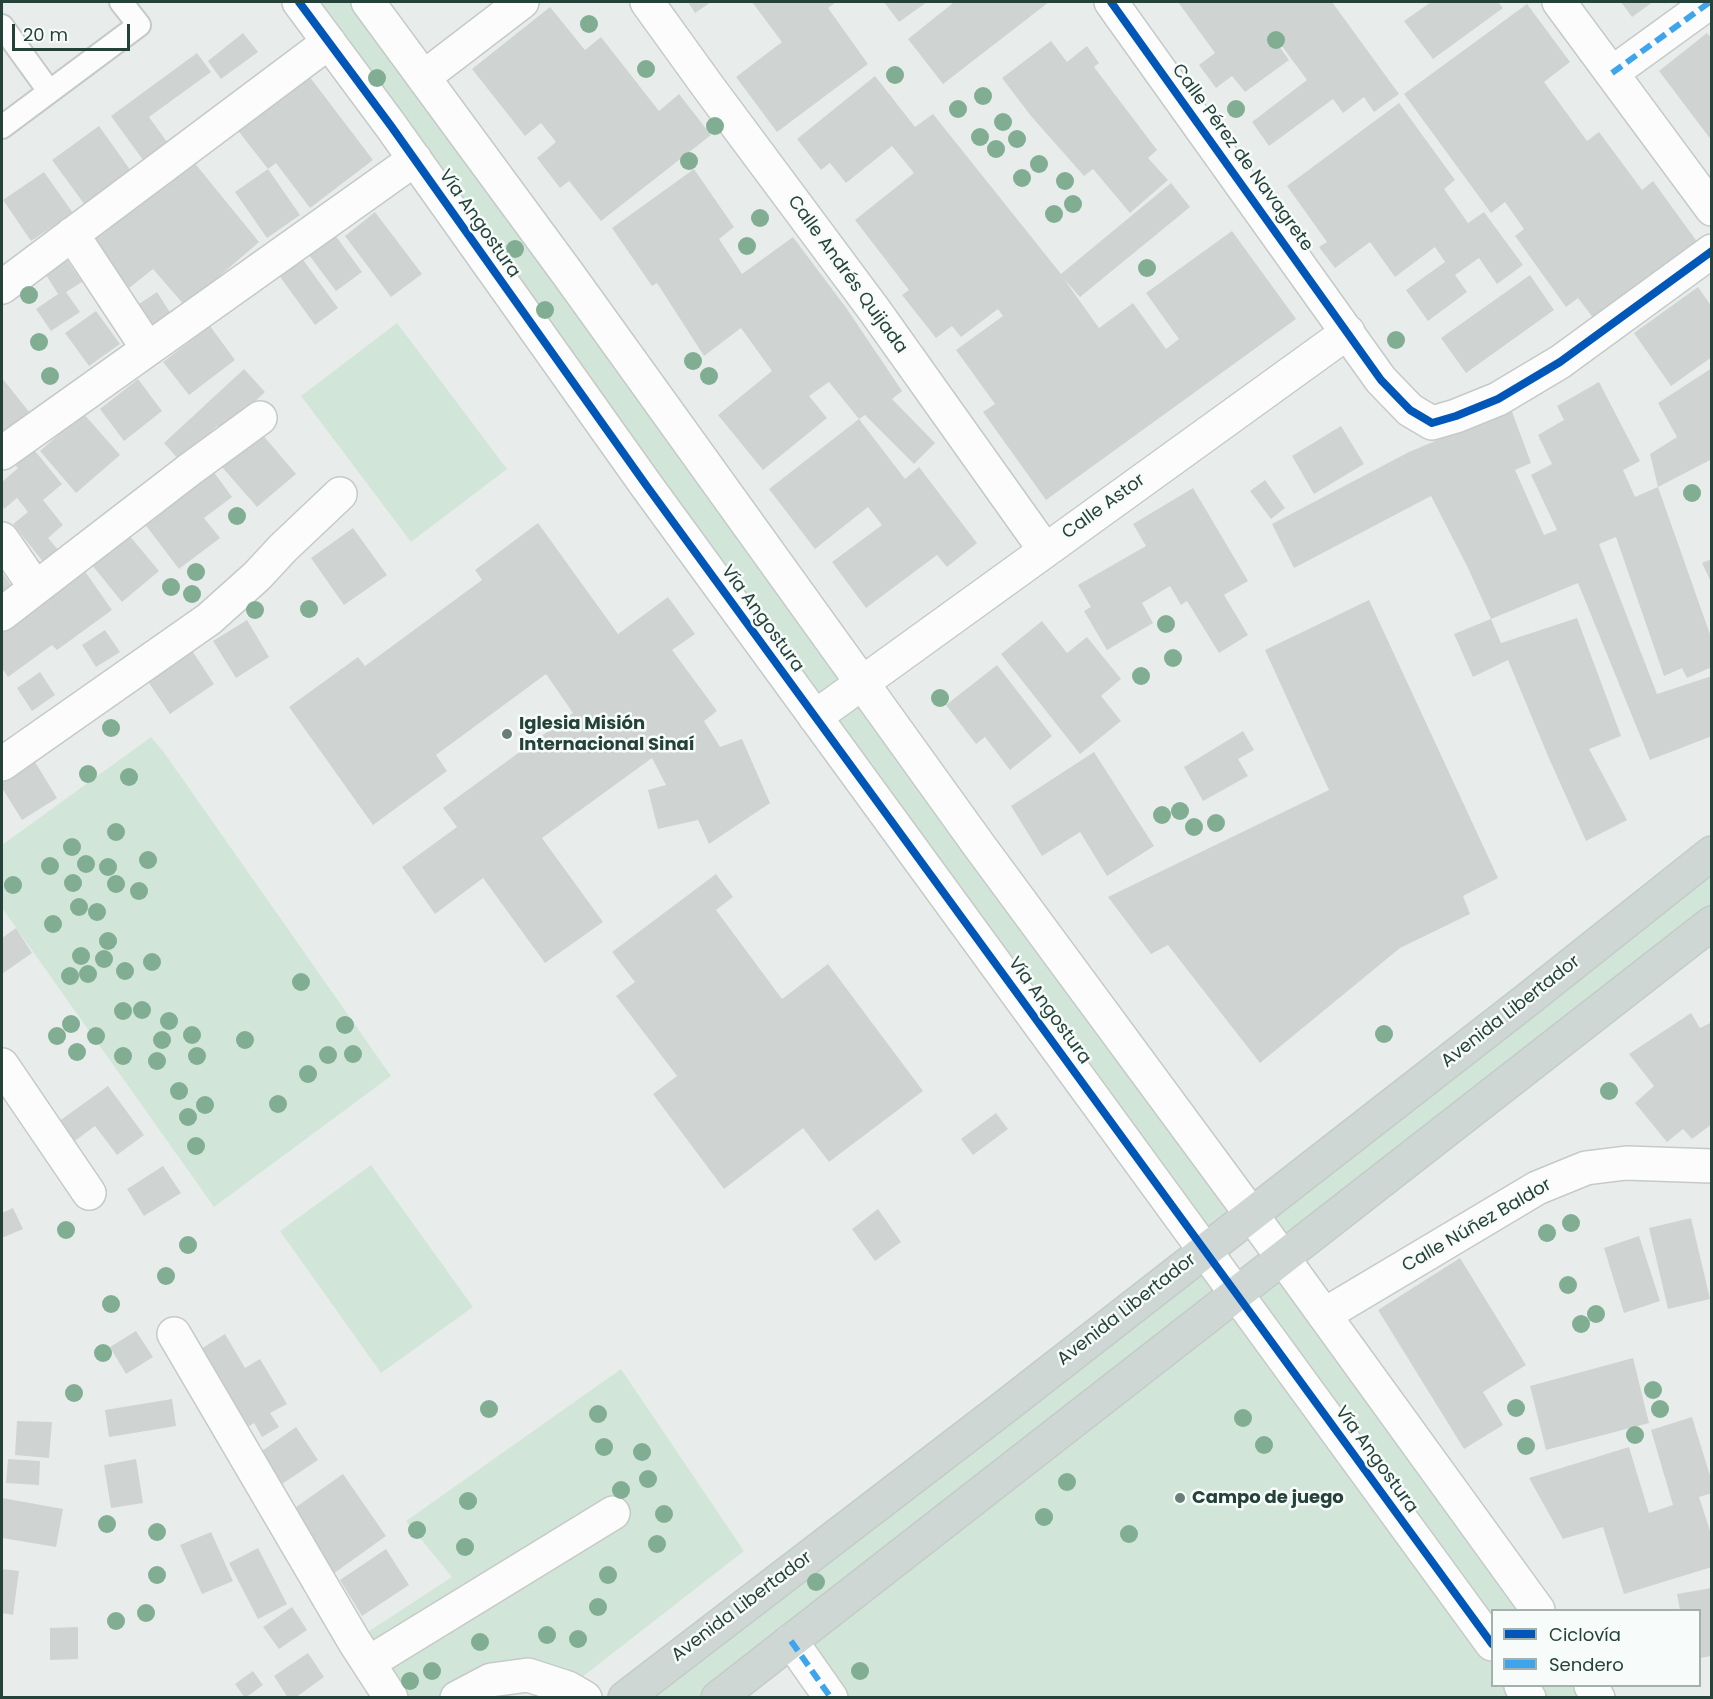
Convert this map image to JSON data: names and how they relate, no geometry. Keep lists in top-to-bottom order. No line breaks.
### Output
{"streets":{"main road":["Avenida Libertador"],"street":["Calle Pérez de Navagrete","Vía Angostura","Calle Andrés Quijada","Calle Astor","Calle Núñez Baldor"]},"crossings":[["Calle Pérez de Navagrete","Calle Astor"],["Vía Angostura","Calle Astor"],["Vía Angostura","Avenida Libertador"],["Calle Andrés Quijada","Calle Astor"]],"places":["Iglesia Misión Internacional Sinaí","Campo de juego"],"legend":["Ciclovía","Sendero"],"scale_bar":"20 m"}
